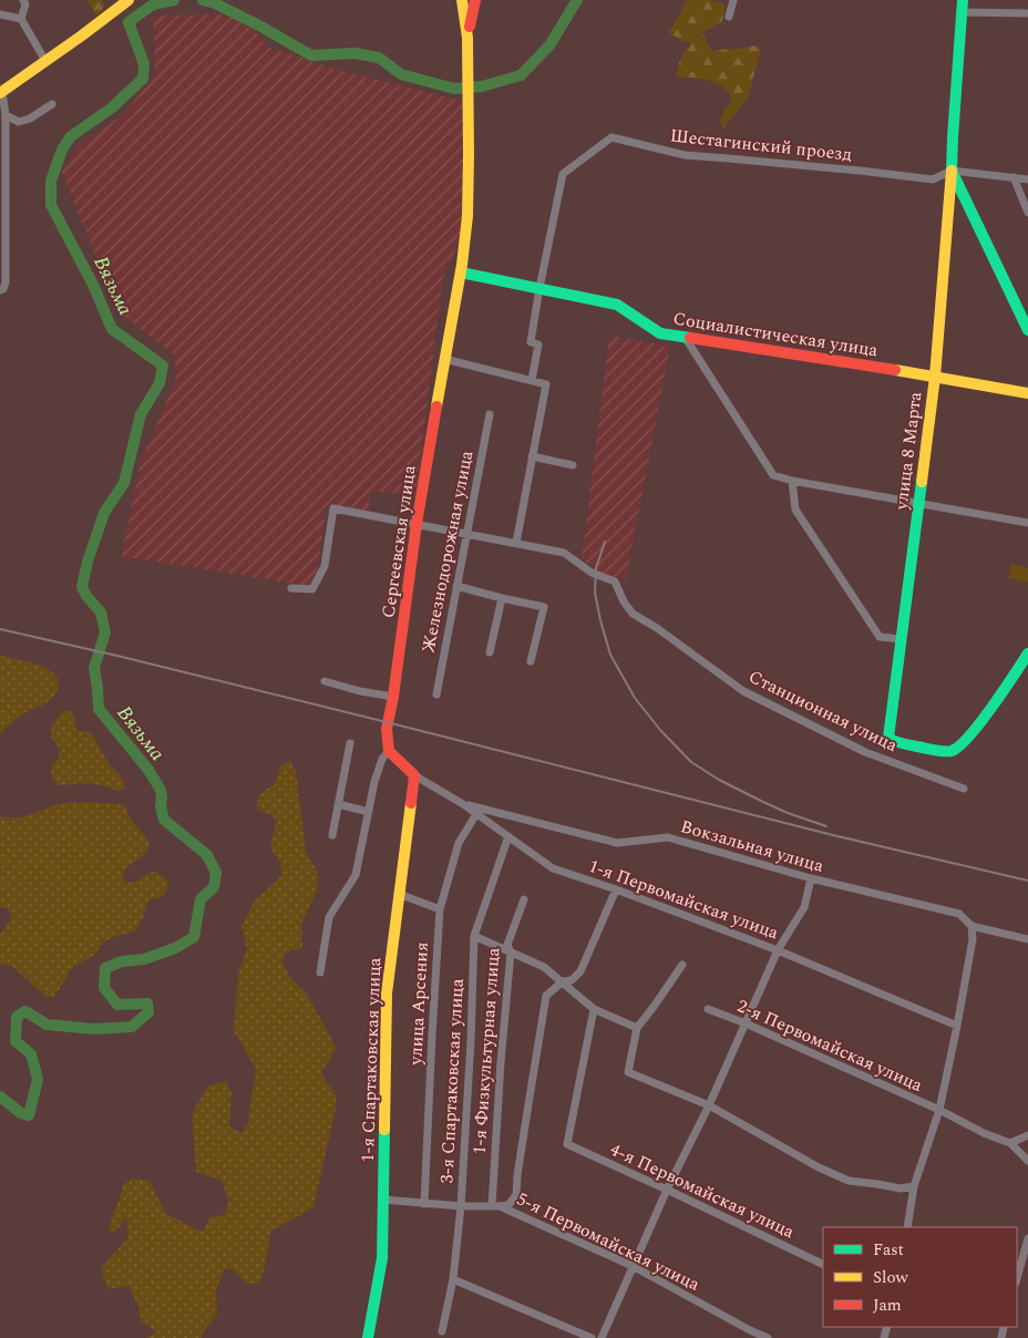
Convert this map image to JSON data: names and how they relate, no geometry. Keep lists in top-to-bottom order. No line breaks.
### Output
{"streets":{"street":["Шестагинский проезд","Социалистическая улица","улица 8 Марта","Сергеевская улица","Железнодорожная улица","Станционная улица","Вокзальная улица","1-я Первомайская улица","улица Арсения","2-я Первомайская улица","1-я Физкультурная улица","1-я Спартаковская улица","3-я Спартаковская улица","4-я Первомайская улица","5-я Первомайская улица"]},"crossings":[["Шестагинский проезд","Социалистическая улица"],["Шестагинский проезд","улица 8 Марта"],["Социалистическая улица","улица 8 Марта"],["Социалистическая улица","Сергеевская улица"],["Сергеевская улица","Станционная улица"],["Железнодорожная улица","Станционная улица"],["Вокзальная улица","1-я Первомайская улица"],["1-я Первомайская улица","улица Арсения"],["1-я Первомайская улица","1-я Спартаковская улица"],["1-я Первомайская улица","3-я Спартаковская улица"],["улица Арсения","5-я Первомайская улица"],["1-я Физкультурная улица","5-я Первомайская улица"],["1-я Спартаковская улица","5-я Первомайская улица"],["3-я Спартаковская улица","5-я Первомайская улица"]],"water":["Вязьма"],"legend":["Fast","Slow","Jam"]}
